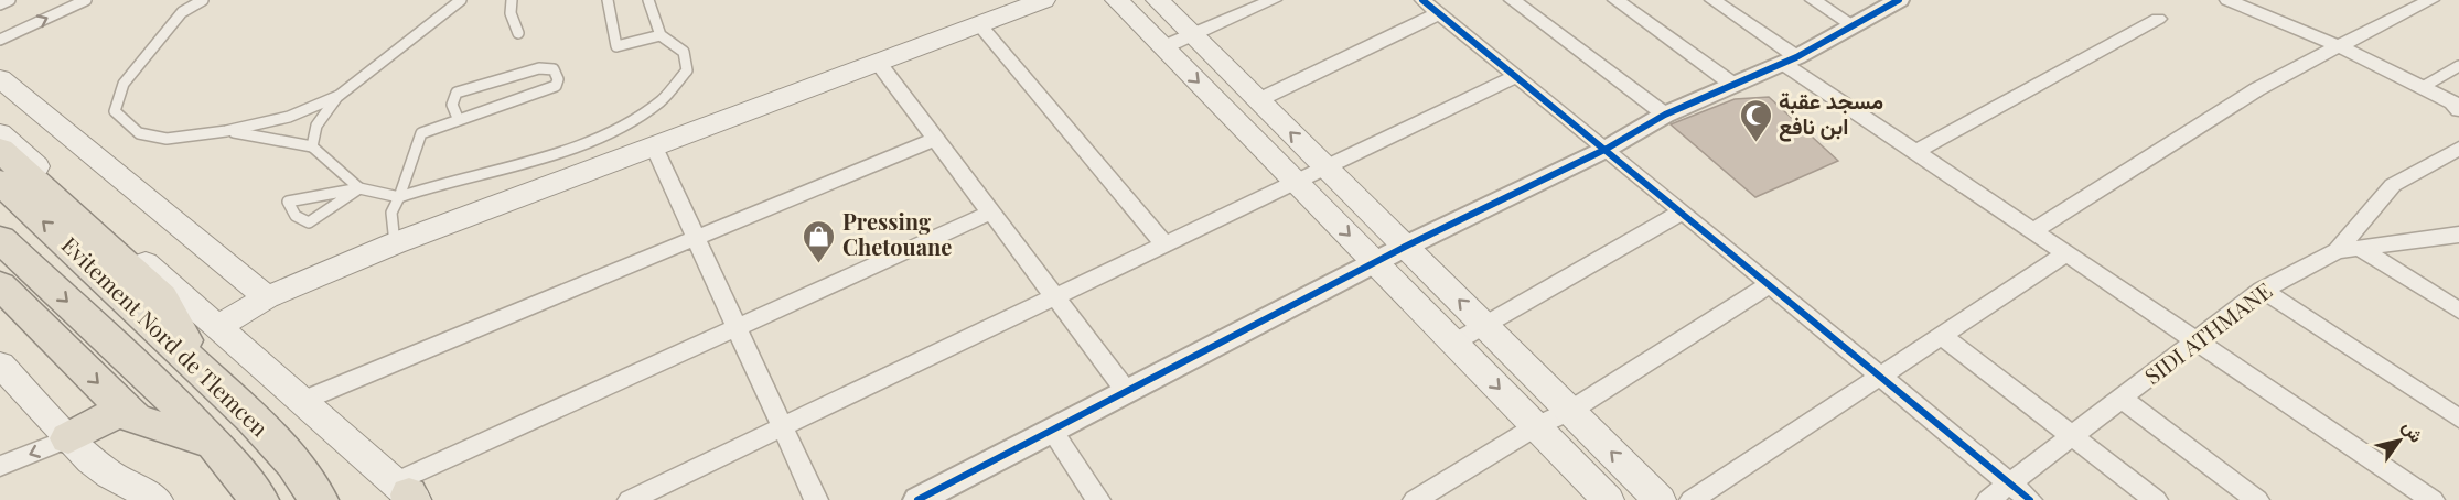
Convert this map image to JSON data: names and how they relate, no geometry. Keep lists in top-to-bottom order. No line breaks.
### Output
{"streets":{"highway":["Evitement Nord de Tlemcen"],"street":["SIDI ATHMANE"]},"places":{"mosque":["مسجد عقبة ابن نافع"],"shop":["Pressing Chetouane"]},"north":"top right"}
